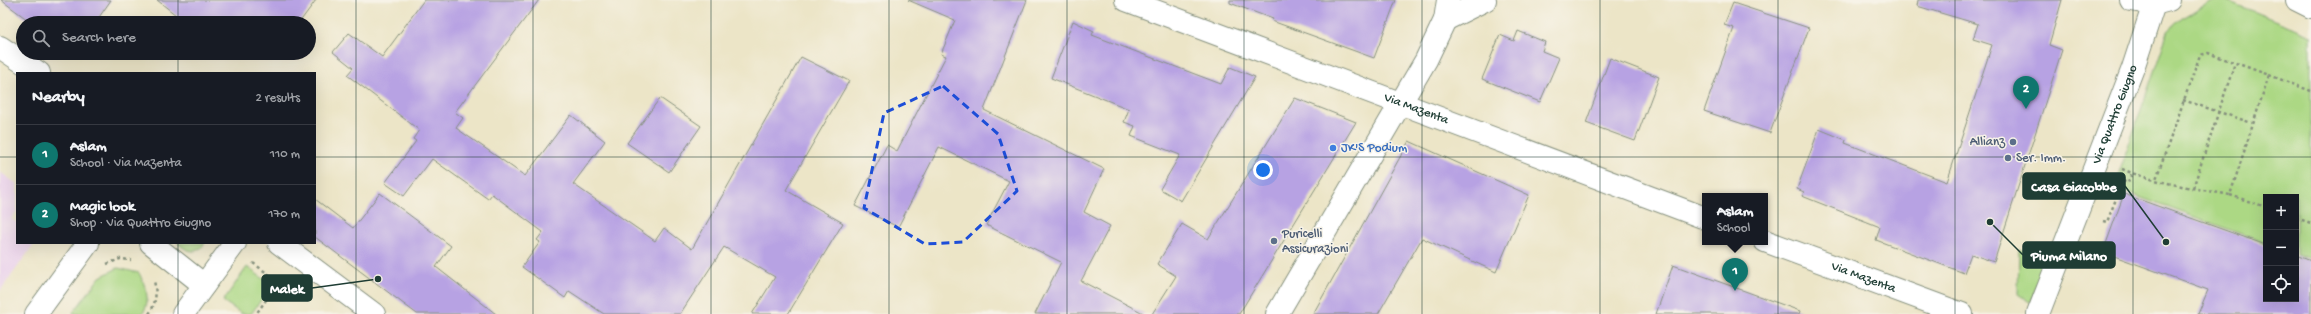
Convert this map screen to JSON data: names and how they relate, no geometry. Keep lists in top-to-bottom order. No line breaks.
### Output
{"streets":{"street":["Via Mazenta","Via Quattro Giugno"]},"places":["Allianz","JK'S Podium","Ser. Imm.","Piuma Milano","Puricelli Assicurazioni","Casa Giacobbe","Malek"],"page":{"search":"Search here","heading":["Nearby","2 results"],"pins":["2","1"],"list":[{"mark":"1","name":"Aslam","note":"School · Via Mazenta","value":"110 m"},{"mark":"2","name":"Magic look","note":"Shop · Via Quattro Giugno","value":"170 m"}],"popup":["Aslam","School"],"map_buttons":["+","−"]}}
